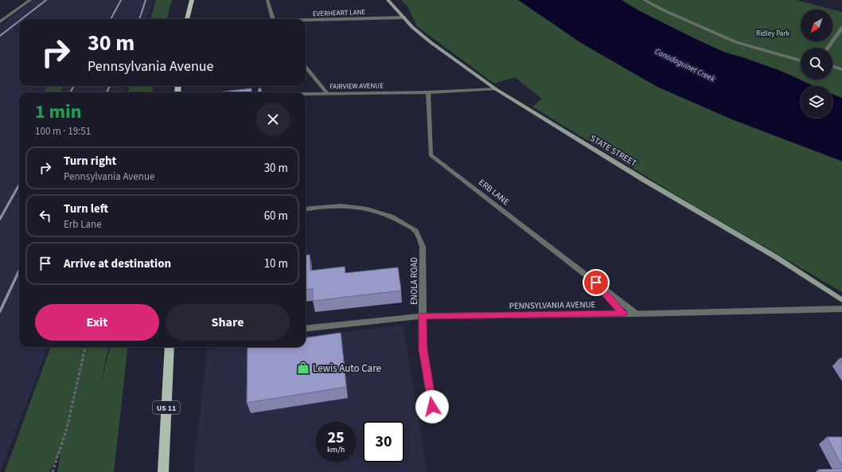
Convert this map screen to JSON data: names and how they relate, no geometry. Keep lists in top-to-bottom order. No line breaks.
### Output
{"streets":{"main road":["STATE STREET","US 11"],"street":["EVERHEART LANE","FAIRVIEW AVENUE","ERB LANE","ENOLA ROAD","PENNSYLVANIA AVENUE"]},"crossings":[["EVERHEART LANE","STATE STREET"],["FAIRVIEW AVENUE","STATE STREET"],["FAIRVIEW AVENUE","ERB LANE"],["ERB LANE","PENNSYLVANIA AVENUE"],["ENOLA ROAD","PENNSYLVANIA AVENUE"]],"water":["Conodoguinet Creek"],"parks":["Ridley Park"],"places":{"shop":["Lewis Auto Care"]},"north":"bottom left","page":{"turn":["30 m","Pennsylvania Avenue"],"heading":["1 min","100 m · 19:51"],"list":[{"name":"Turn right","note":"Pennsylvania Avenue","value":"30 m"},{"name":"Turn left","note":"Erb Lane","value":"60 m"},{"name":"Arrive at destination","value":"10 m"}],"buttons":["Exit","Share"],"speed":"25 km/h","limit":"30"}}
